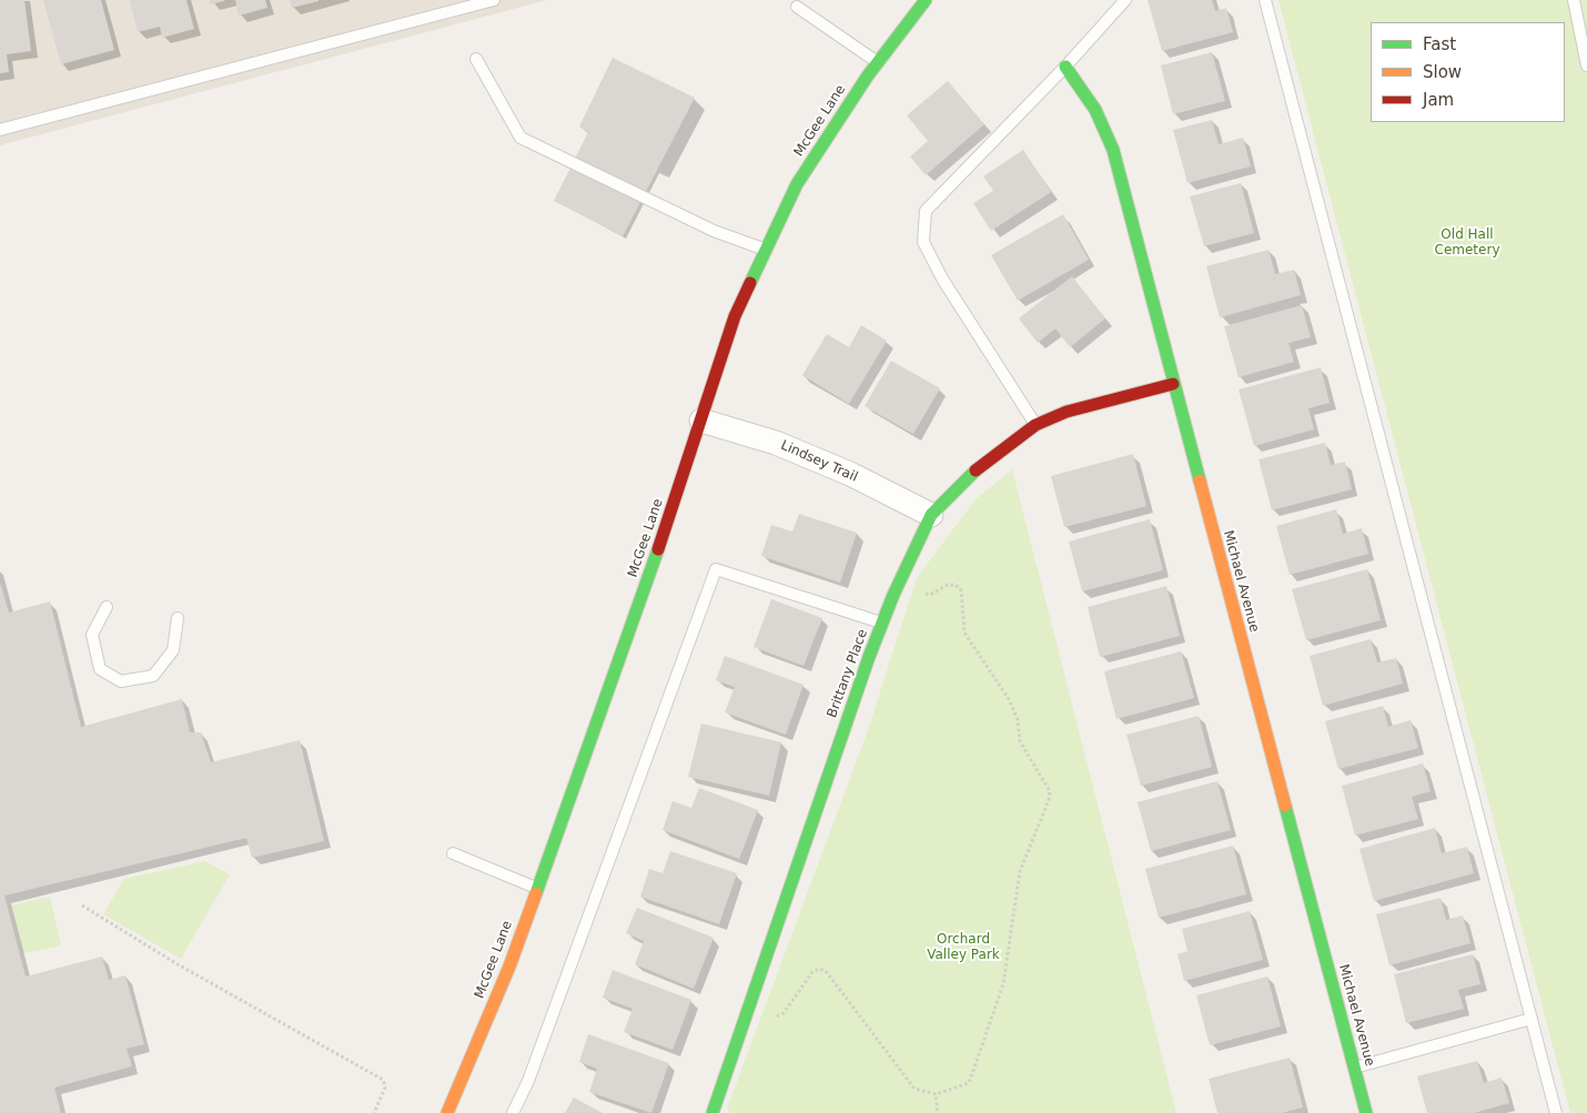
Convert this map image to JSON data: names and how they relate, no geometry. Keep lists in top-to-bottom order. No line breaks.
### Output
{"streets":{"street":["McGee Lane","Lindsey Trail","Michael Avenue","Brittany Place"]},"crossings":[["McGee Lane","Lindsey Trail"],["Lindsey Trail","Brittany Place"],["Michael Avenue","Brittany Place"]],"parks":["Old Hall Cemetery","Orchard Valley Park"],"legend":["Fast","Slow","Jam"]}
